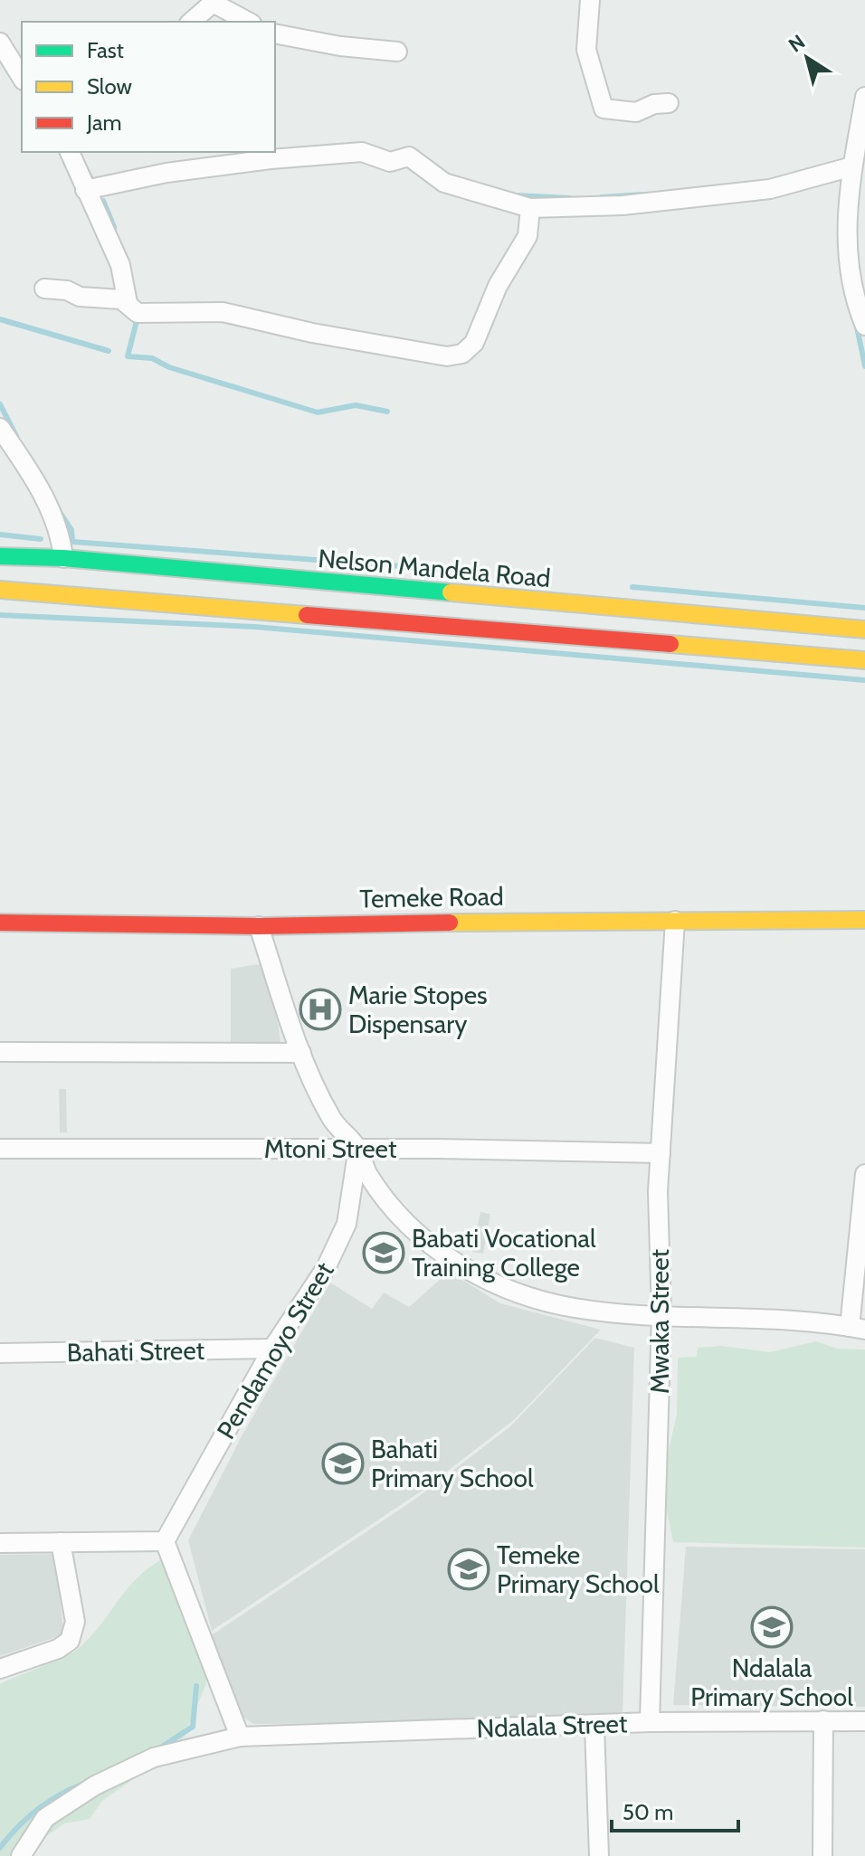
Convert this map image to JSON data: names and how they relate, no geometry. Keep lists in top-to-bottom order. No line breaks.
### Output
{"streets":{"main road":["Nelson Mandela Road","Temeke Road"],"street":["Mtoni Street","Mwaka Street","Pendamoyo Street","Bahati Street","Ndalala Street"]},"crossings":[["Temeke Road","Mwaka Street"],["Mtoni Street","Mwaka Street"],["Mtoni Street","Pendamoyo Street"],["Mwaka Street","Ndalala Street"],["Pendamoyo Street","Bahati Street"]],"places":{"hospital":["Marie Stopes Dispensary"],"school or university":["Babati Vocational Training College","Bahati Primary School","Temeke Primary School","Ndalala Primary School"]},"legend":["Fast","Slow","Jam"],"scale_bar":"50 m","north":"top left"}
